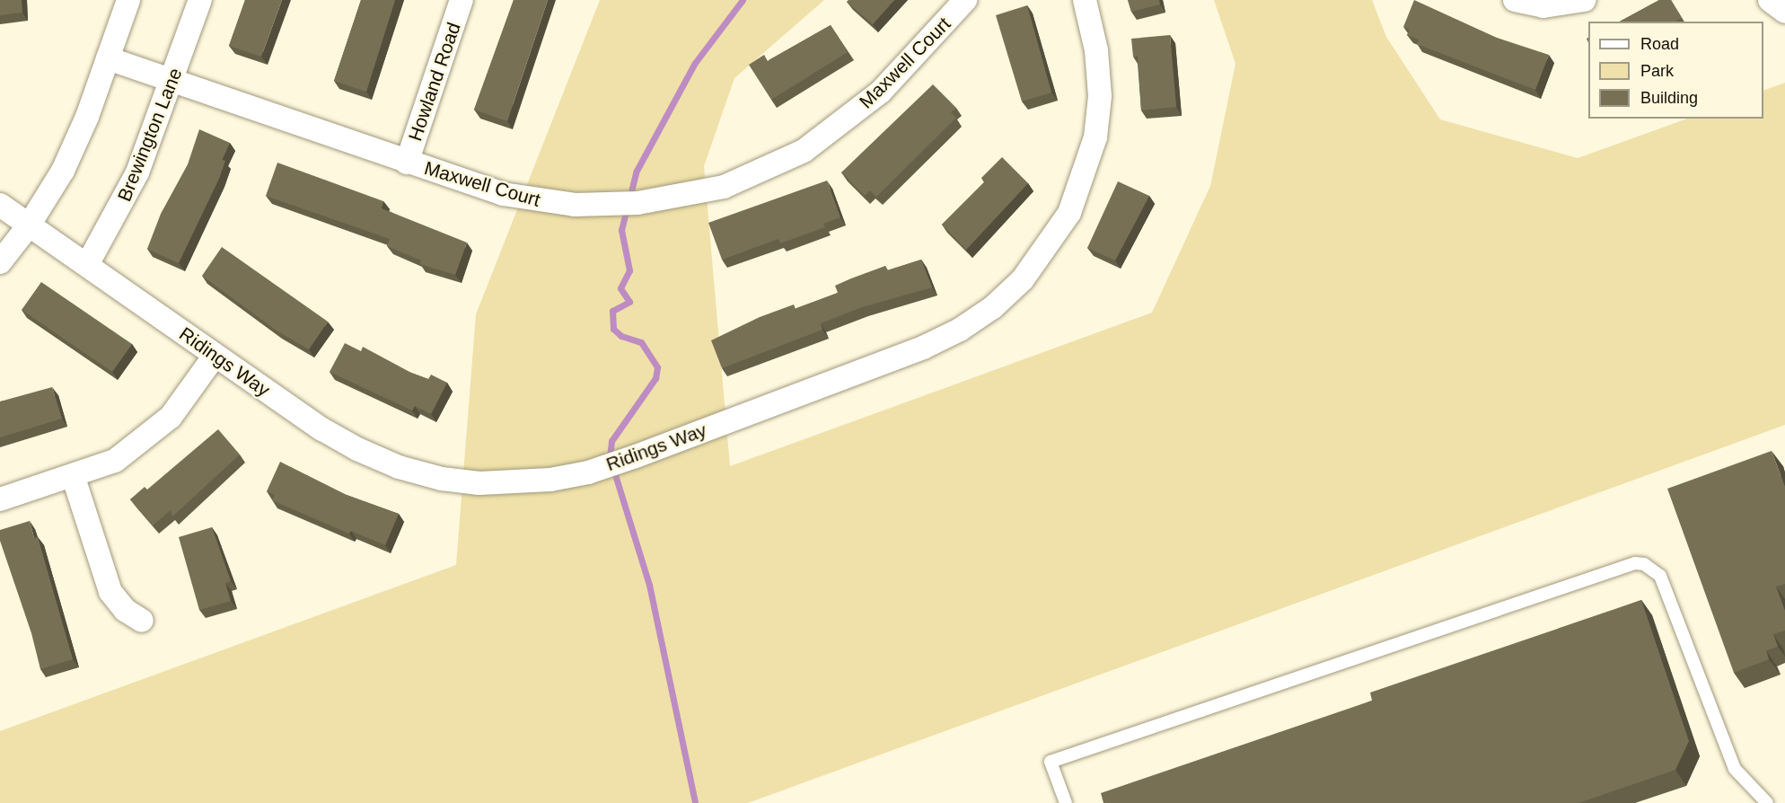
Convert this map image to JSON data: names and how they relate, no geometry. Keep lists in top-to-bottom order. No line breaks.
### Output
{"streets":{"street":["Maxwell Court","Howland Road","Brewington Lane","Ridings Way"]},"crossings":[["Maxwell Court","Howland Road"],["Maxwell Court","Brewington Lane"],["Brewington Lane","Ridings Way"]],"legend":["Road","Park","Building"]}
